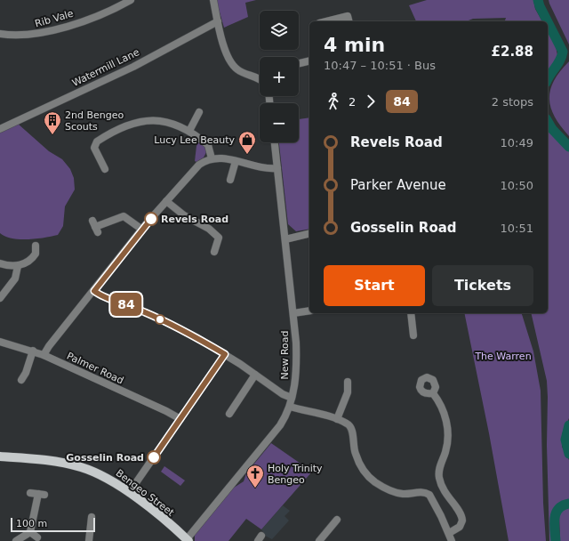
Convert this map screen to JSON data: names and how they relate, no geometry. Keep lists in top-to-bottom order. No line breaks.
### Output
{"streets":{"main road":["Bengeo Street"],"street":["Rib Vale","Watermill Lane","New Road","Palmer Road"]},"crossings":[["New Road","Bengeo Street"]],"parks":["The Warren"],"places":{"building":["2nd Bengeo Scouts"],"shop":["Lucy Lee Beauty"],"other":["Revels Road","Gosselin Road"],"church":["Holy Trinity Bengeo"]},"lines":["bus line 84"],"scale_bar":"100 m","page":{"on_map":"84","map_buttons":["+","−"],"heading":["4 min","10:47 – 10:51 · Bus","£2.88"],"legs":["2","84","2 stops"],"list":[{"name":"Revels Road","value":"10:49"},{"name":"Parker Avenue","value":"10:50"},{"name":"Gosselin Road","value":"10:51"}],"buttons":["Start","Tickets"],"scale":"100 m"}}
